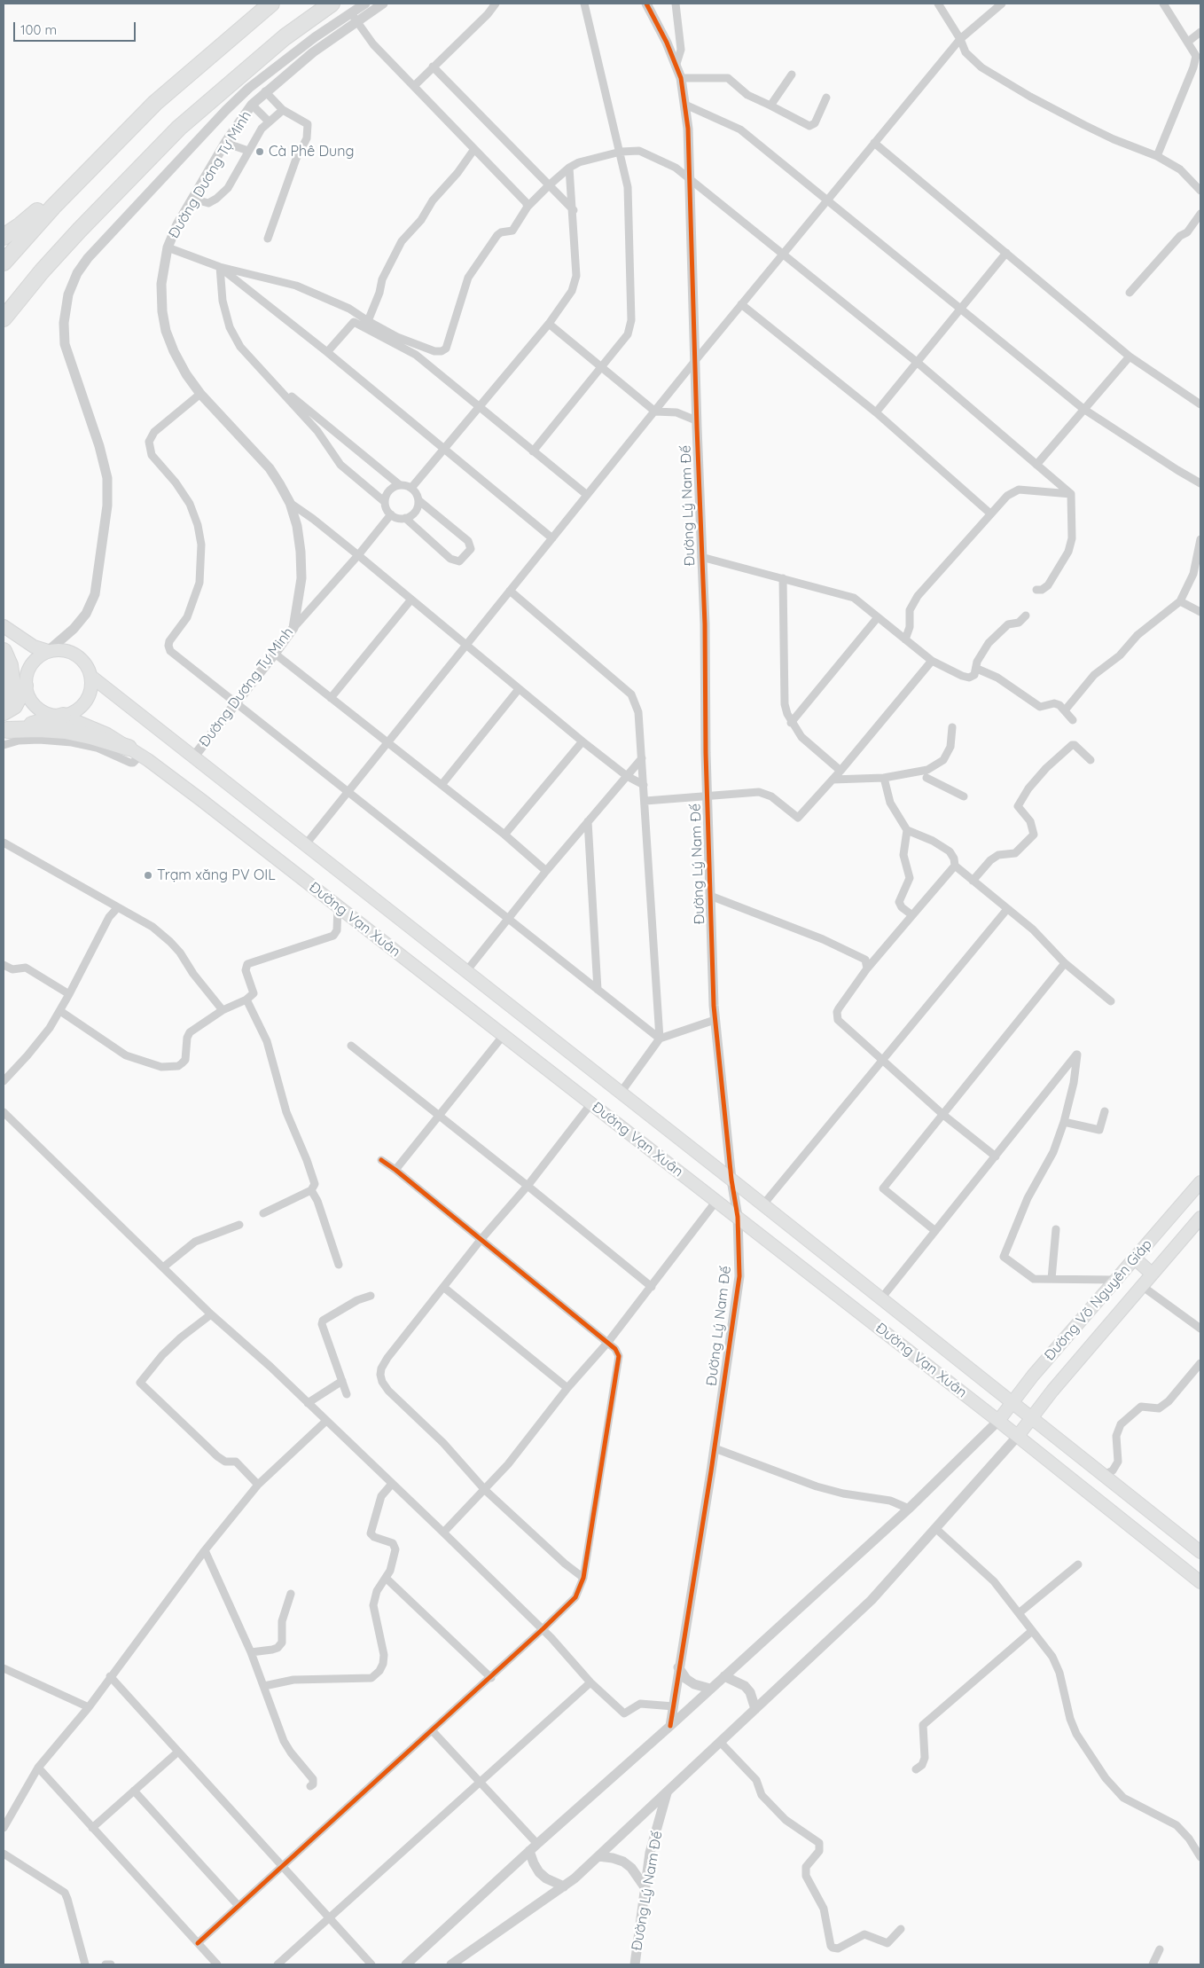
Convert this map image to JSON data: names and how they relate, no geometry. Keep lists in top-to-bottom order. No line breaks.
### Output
{"streets":{"main road":["Đường Vạn Xuân","Đường Võ Nguyên Giáp"],"street":["Đường Dương Tự Minh","Đường Lý Nam Đế"]},"crossings":[["Đường Dương Tự Minh","Đường Vạn Xuân"],["Đường Lý Nam Đế","Đường Vạn Xuân"],["Đường Vạn Xuân","Đường Võ Nguyên Giáp"]],"places":["Cà Phê Dung","Trạm xăng PV OIL"],"scale_bar":"100 m"}
